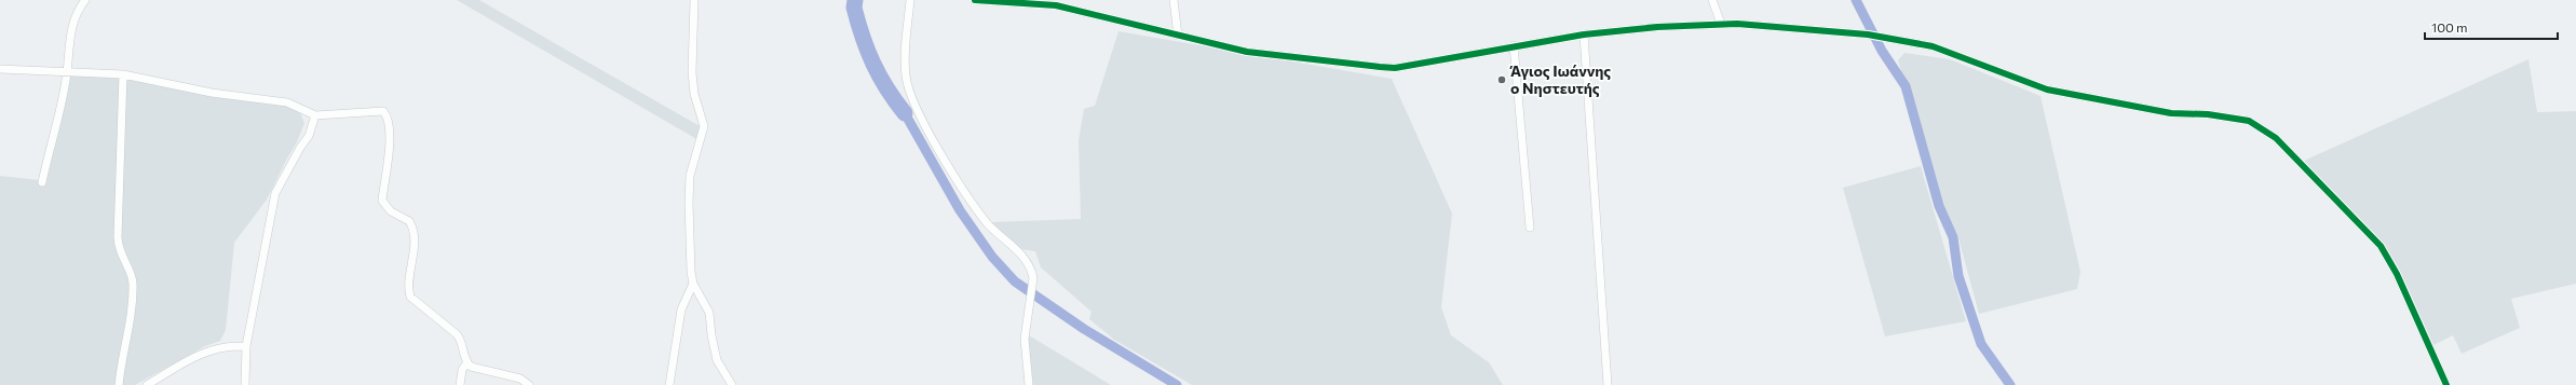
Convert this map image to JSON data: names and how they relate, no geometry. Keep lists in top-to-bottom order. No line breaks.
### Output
{"places":["Άγιος Ιωάννης ο Νηστευτής"],"scale_bar":"100 m"}
